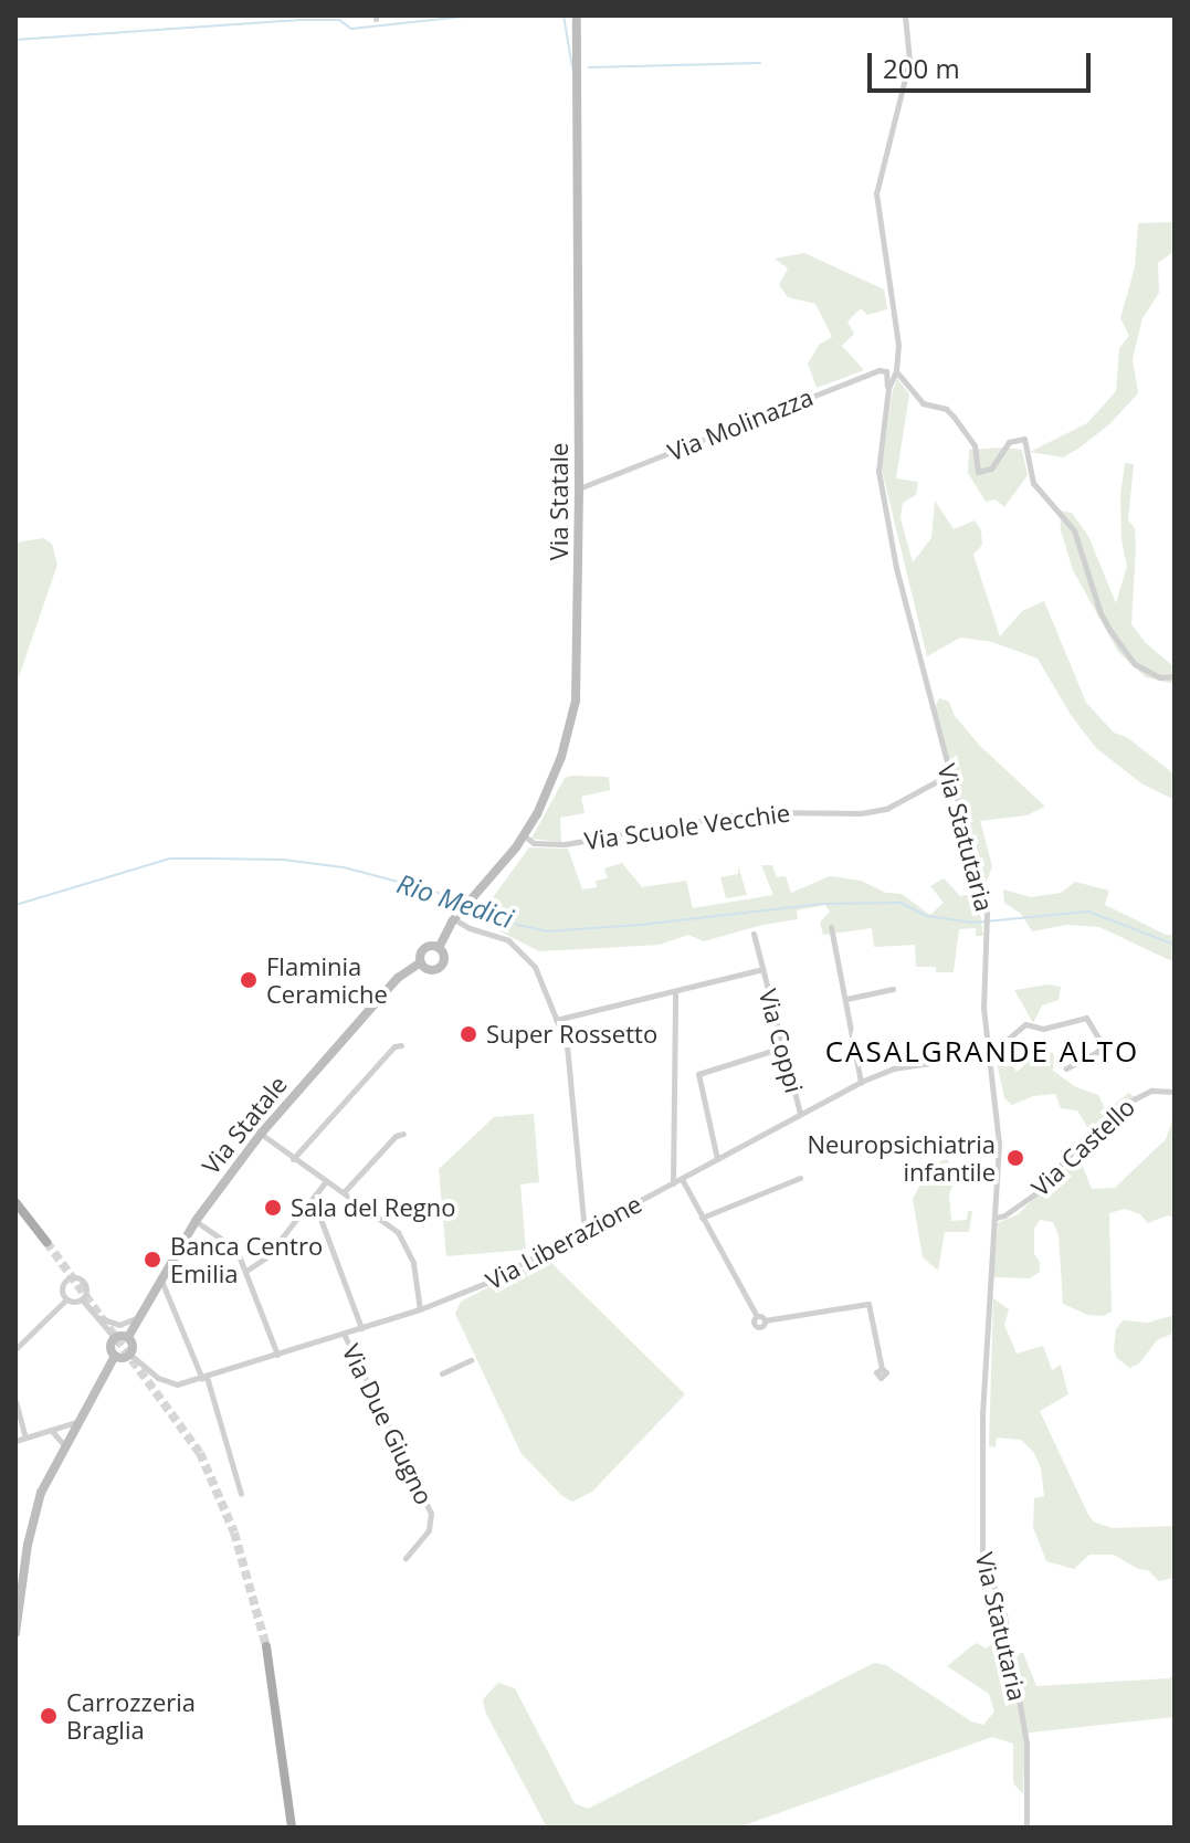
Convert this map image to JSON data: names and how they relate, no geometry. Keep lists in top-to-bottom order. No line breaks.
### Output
{"streets":{"main road":["Via Statale"],"street":["Via Molinazza","Via Scuole Vecchie","Via Statutaria","Via Coppi","Via Castello","Via Liberazione","Via Due Giugno"]},"crossings":[["Via Molinazza","Via Statale"],["Via Molinazza","Via Statutaria"],["Via Statale","Via Scuole Vecchie"],["Via Statale","Via Liberazione"],["Via Scuole Vecchie","Via Statutaria"],["Via Statutaria","Via Castello"],["Via Statutaria","Via Liberazione"],["Via Coppi","Via Liberazione"],["Via Liberazione","Via Due Giugno"]],"districts":["CASALGRANDE ALTO"],"water":["Rio Medici"],"places":["Flaminia Ceramiche","Super Rossetto","Neuropsichiatria infantile","Sala del Regno","Banca Centro Emilia","Carrozzeria Braglia"],"scale_bar":"200 m"}
